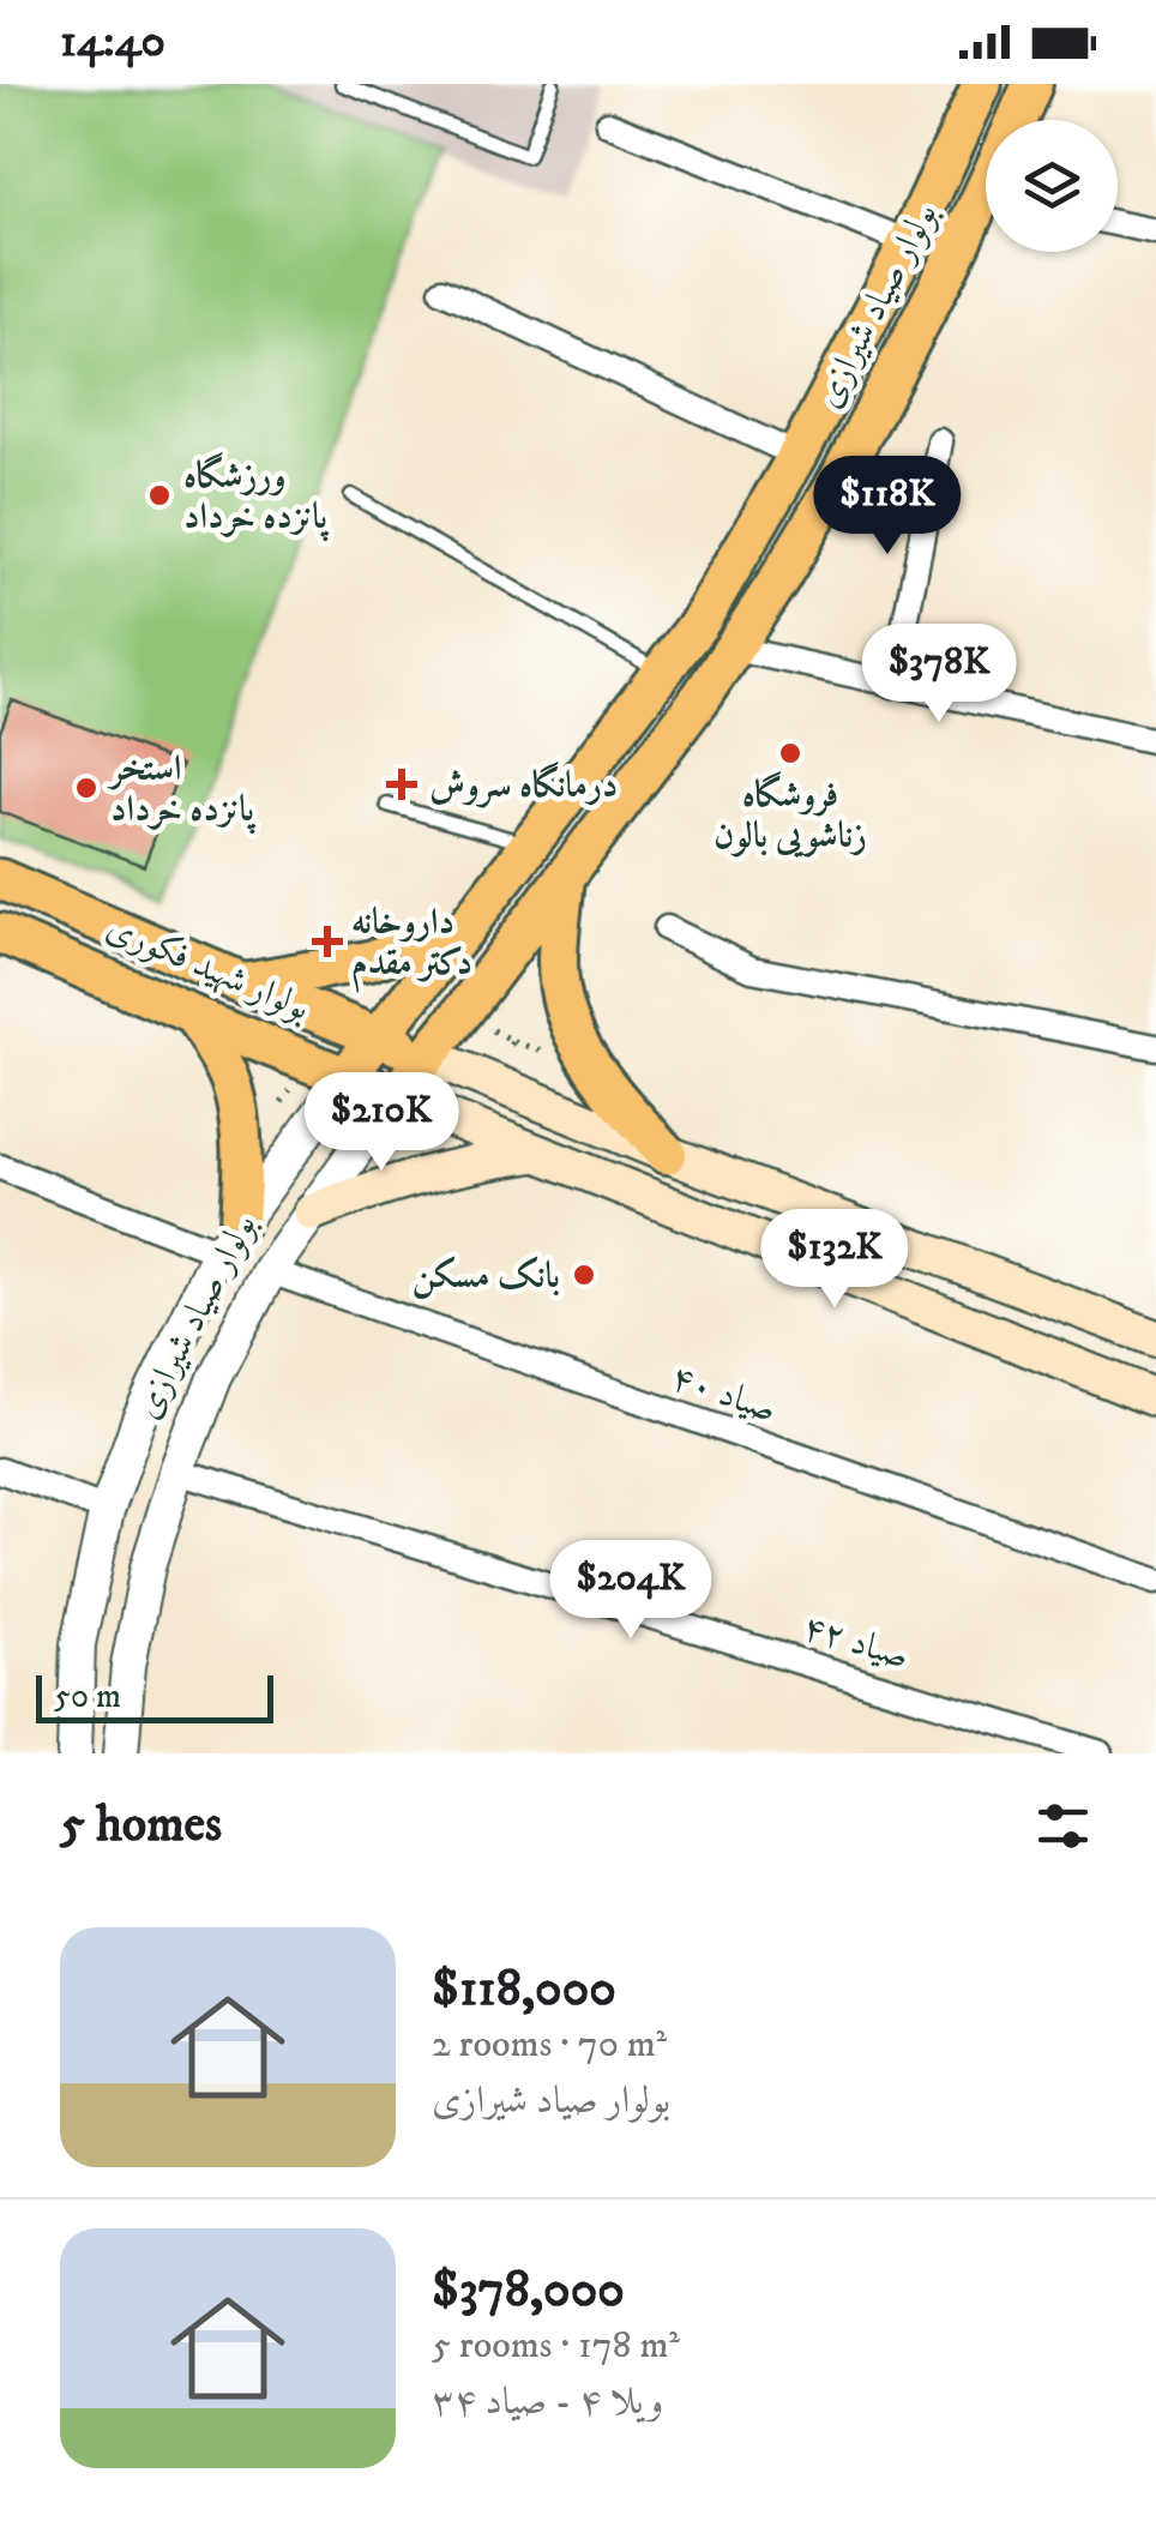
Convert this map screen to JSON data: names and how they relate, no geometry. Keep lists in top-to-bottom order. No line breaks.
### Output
{"streets":{"main road":["بولوار صیاد شیرازی","بولوار شهید فکوری"],"street":["صیاد ۴۰","صیاد ۴۲"]},"crossings":[["بولوار صیاد شیرازی","بولوار شهید فکوری"],["بولوار صیاد شیرازی","صیاد ۴۰"],["بولوار صیاد شیرازی","صیاد ۴۲"]],"places":{"other":["ورزشگاه پانزده خرداد","فروشگاه زناشویی بالون","استخر پانزده خرداد","بانک مسکن"],"health":["درمانگاه سروش","داروخانه دکتر مقدم"]},"scale_bar":"50 m","page":{"status":"14:40","price":["$118K","$378K","$210K","$132K","$204K"],"scale":"50 m","heading":"5 homes","list":[{"name":"$118,000","note":"2 rooms · 70 m² · بولوار صیاد شیرازی"},{"name":"$378,000","note":"5 rooms · 178 m² · ویلا ۴ - صیاد ۳۴"}]}}
